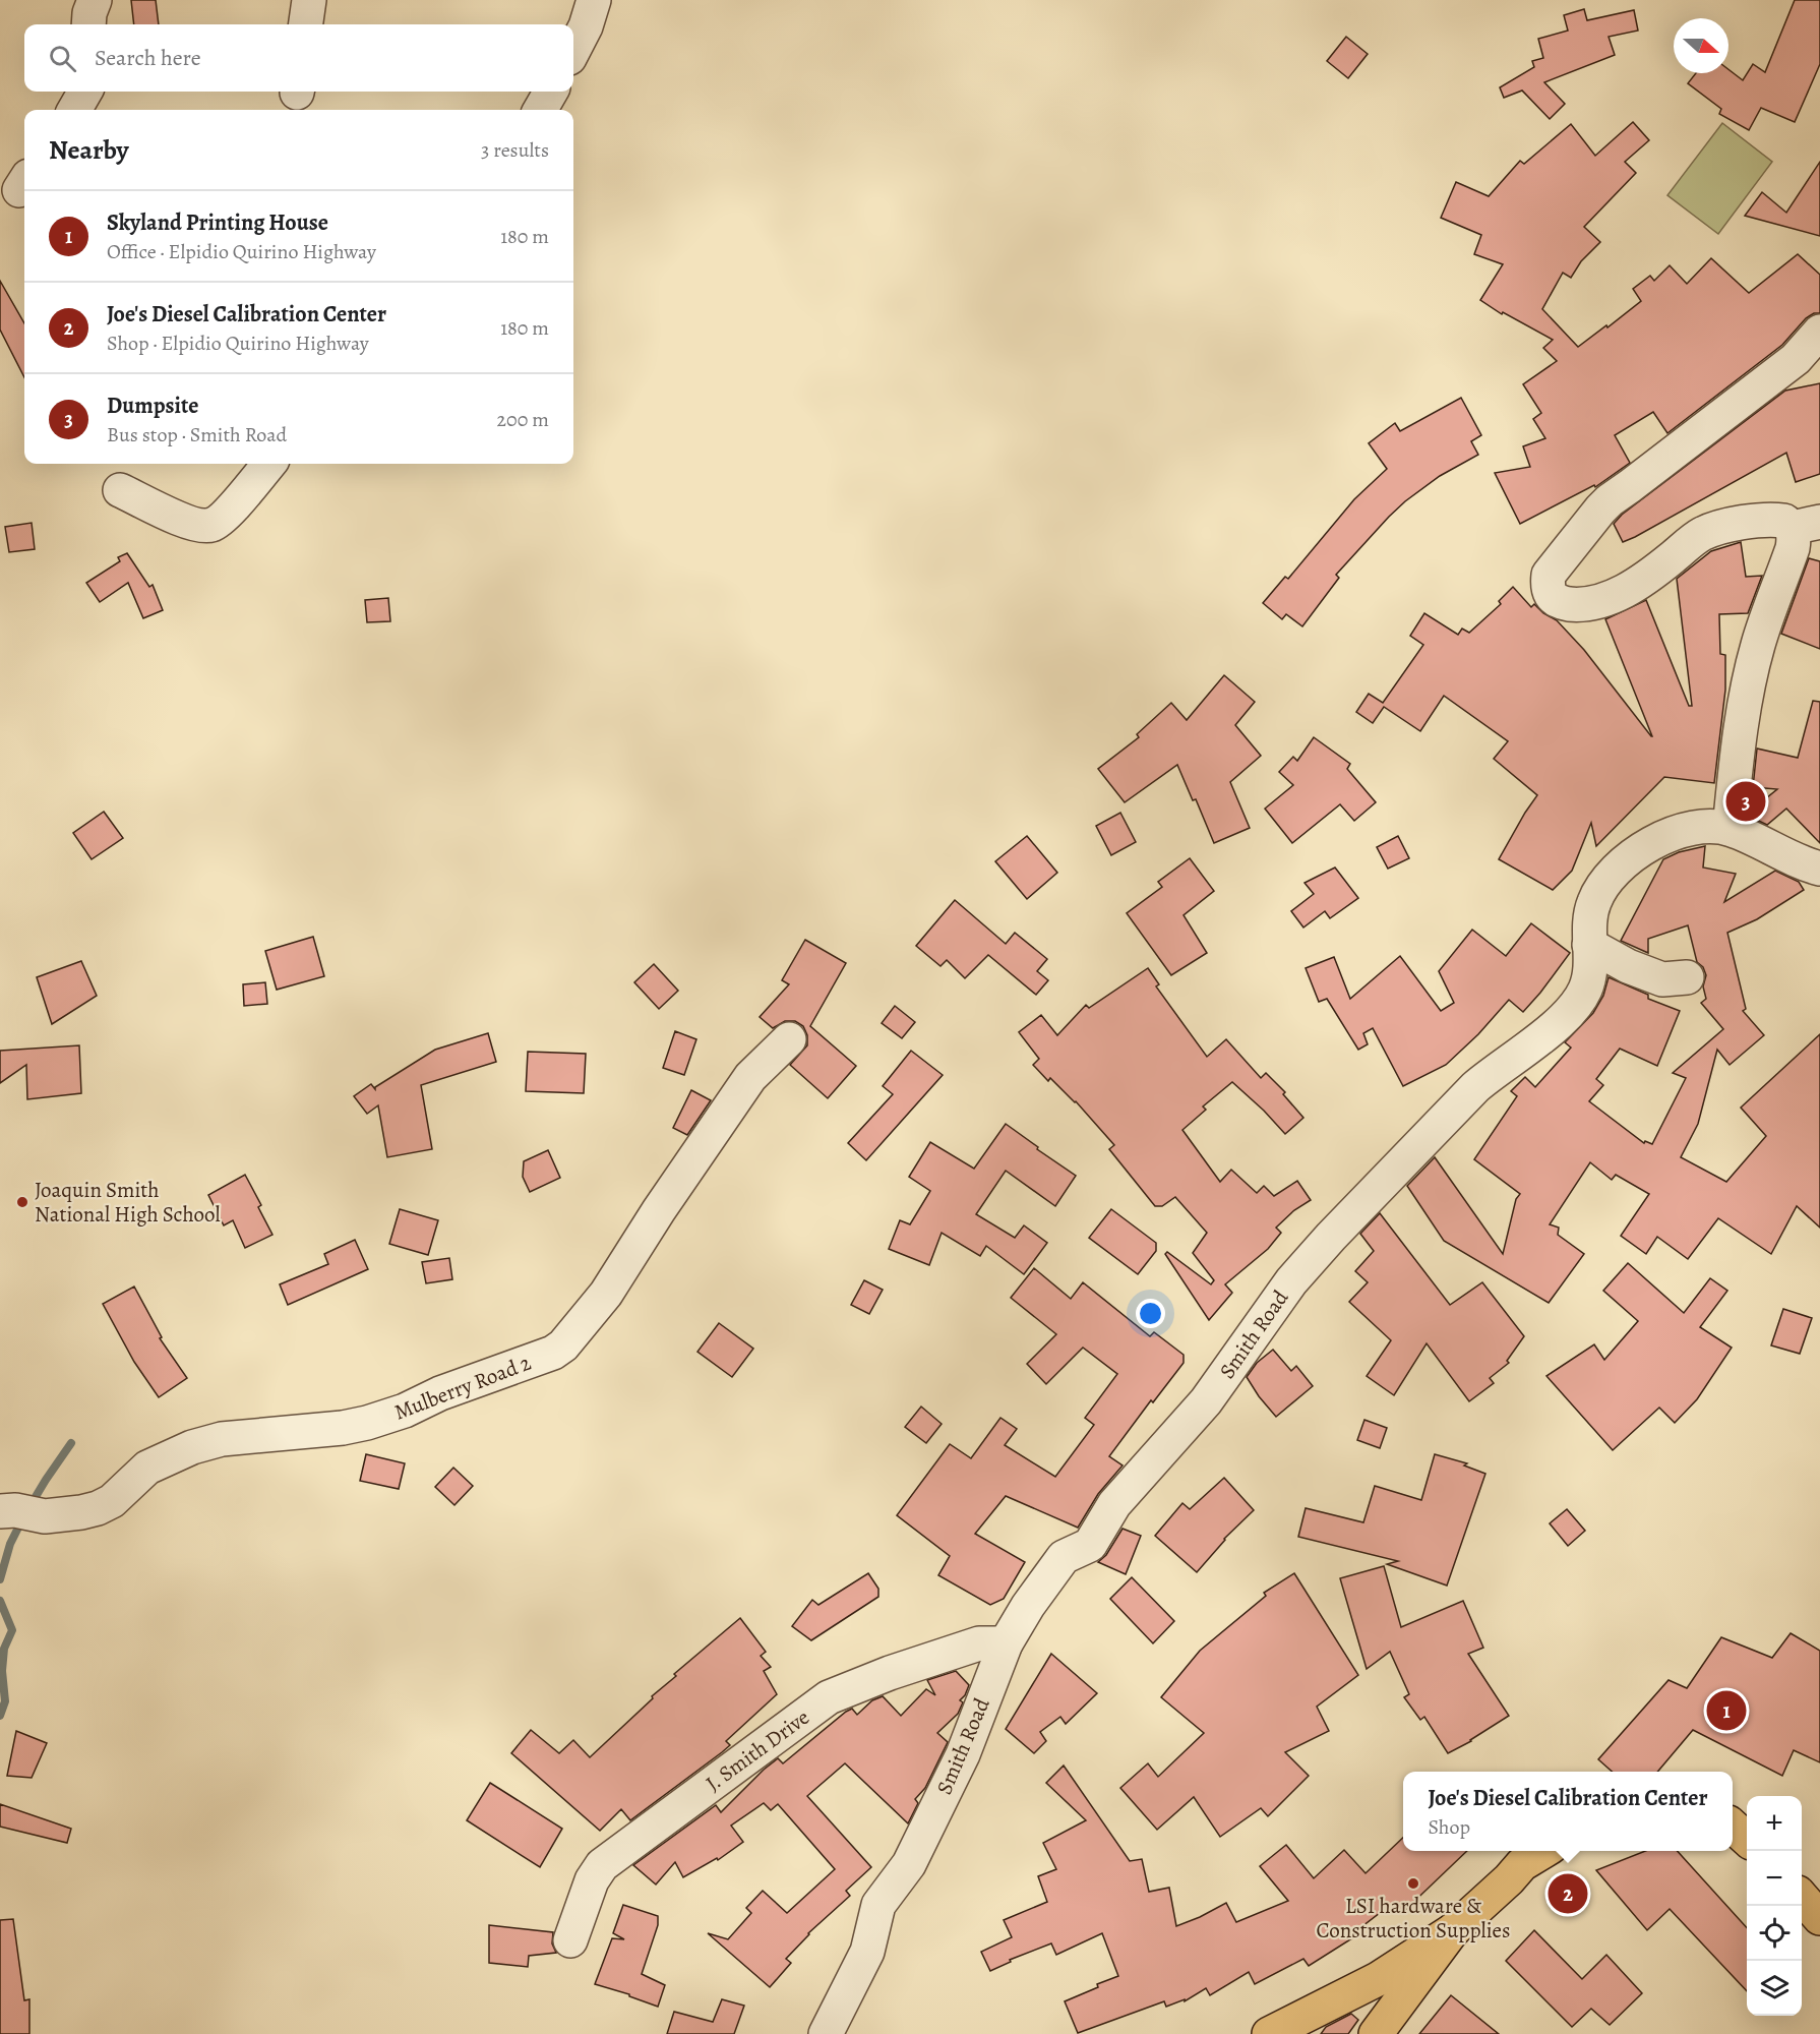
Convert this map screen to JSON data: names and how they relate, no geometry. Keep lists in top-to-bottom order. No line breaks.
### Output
{"streets":{"street":["Smith Road","Mulberry Road 2","J. Smith Drive"]},"crossings":[["Smith Road","J. Smith Drive"]],"places":["Joaquin Smith National High School","LSI hardware & Construction Supplies"],"north":"right","page":{"search":"Search here","heading":["Nearby","3 results"],"list":[{"mark":"1","name":"Skyland Printing House","note":"Office · Elpidio Quirino Highway","value":"180 m"},{"mark":"2","name":"Joe's Diesel Calibration Center","note":"Shop · Elpidio Quirino Highway","value":"180 m"},{"mark":"3","name":"Dumpsite","note":"Bus stop · Smith Road","value":"200 m"}],"pins":["3","1","2"],"popup":["Joe's Diesel Calibration Center","Shop"],"map_buttons":["+","−"]}}
